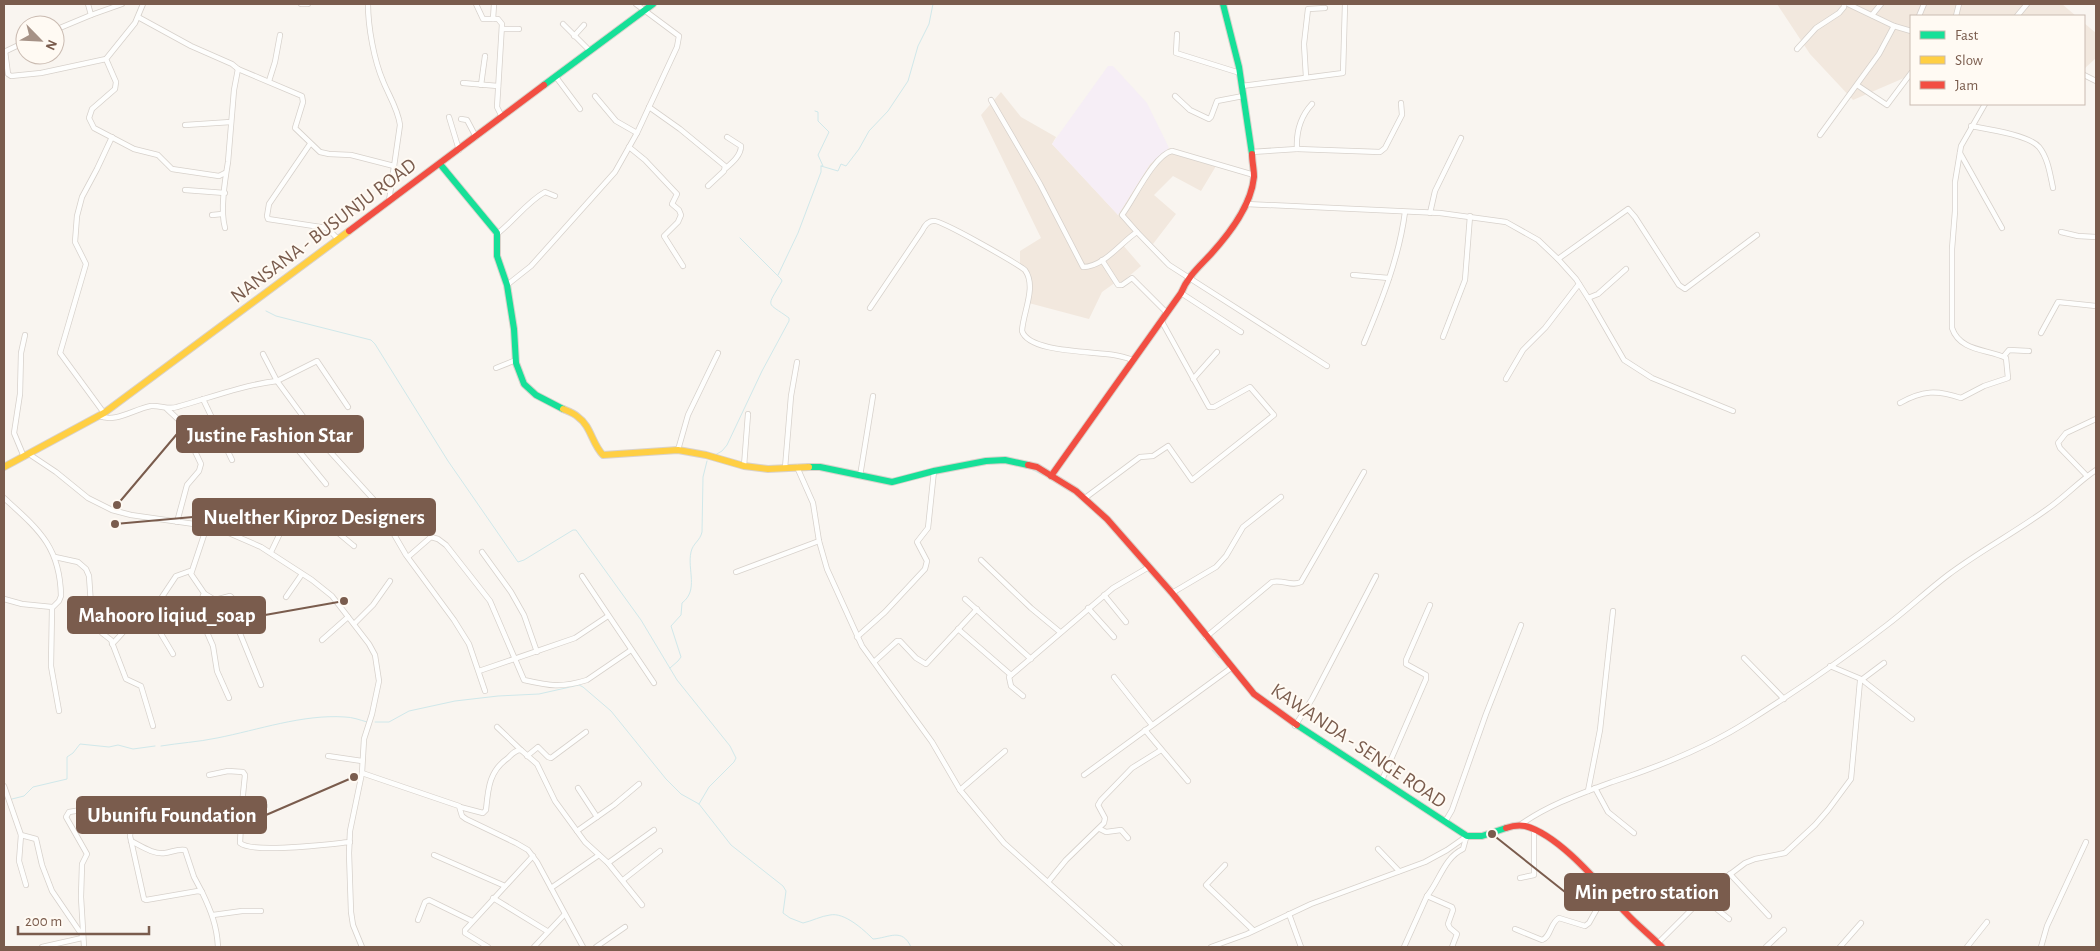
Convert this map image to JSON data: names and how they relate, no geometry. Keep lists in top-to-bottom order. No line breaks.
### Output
{"streets":{"street":["NANSANA - BUSUNJU ROAD","KAWANDA - SENGE ROAD"]},"places":["Justine Fashion Star","Nuelther Kiproz Designers","Mahooro liqiud_soap","Ubunifu Foundation","Min petro station"],"legend":["Fast","Slow","Jam"],"scale_bar":"200 m","north":"bottom right"}
